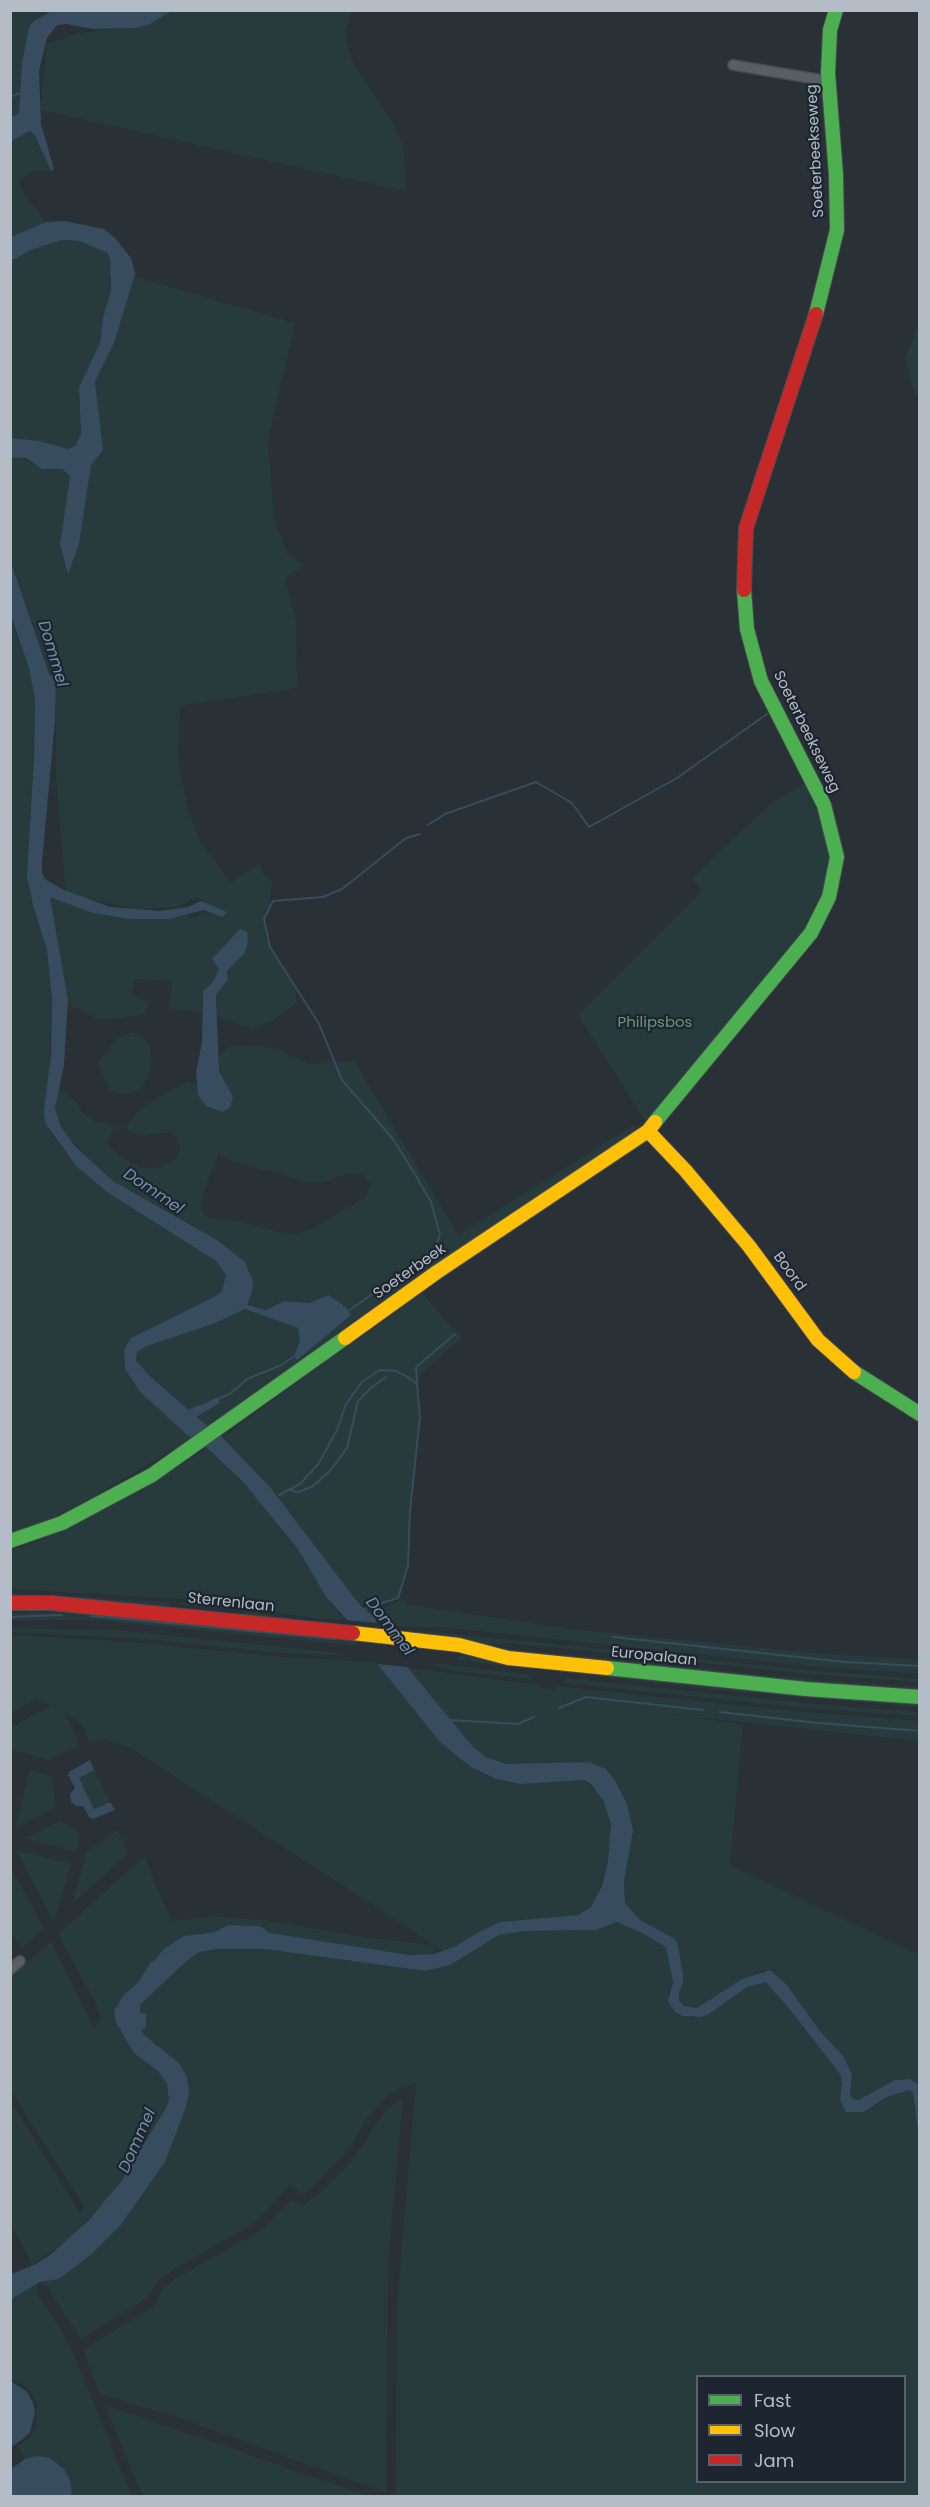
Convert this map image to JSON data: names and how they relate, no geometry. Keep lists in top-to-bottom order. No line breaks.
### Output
{"streets":{"street":["Soeterbeekseweg","Soeterbeek","Boord","Sterrenlaan","Europalaan"]},"crossings":[["Soeterbeekseweg","Soeterbeek"],["Soeterbeekseweg","Boord"],["Soeterbeek","Boord"],["Sterrenlaan","Europalaan"]],"water":["Dommel"],"parks":["Philipsbos"],"legend":["Fast","Slow","Jam"]}
